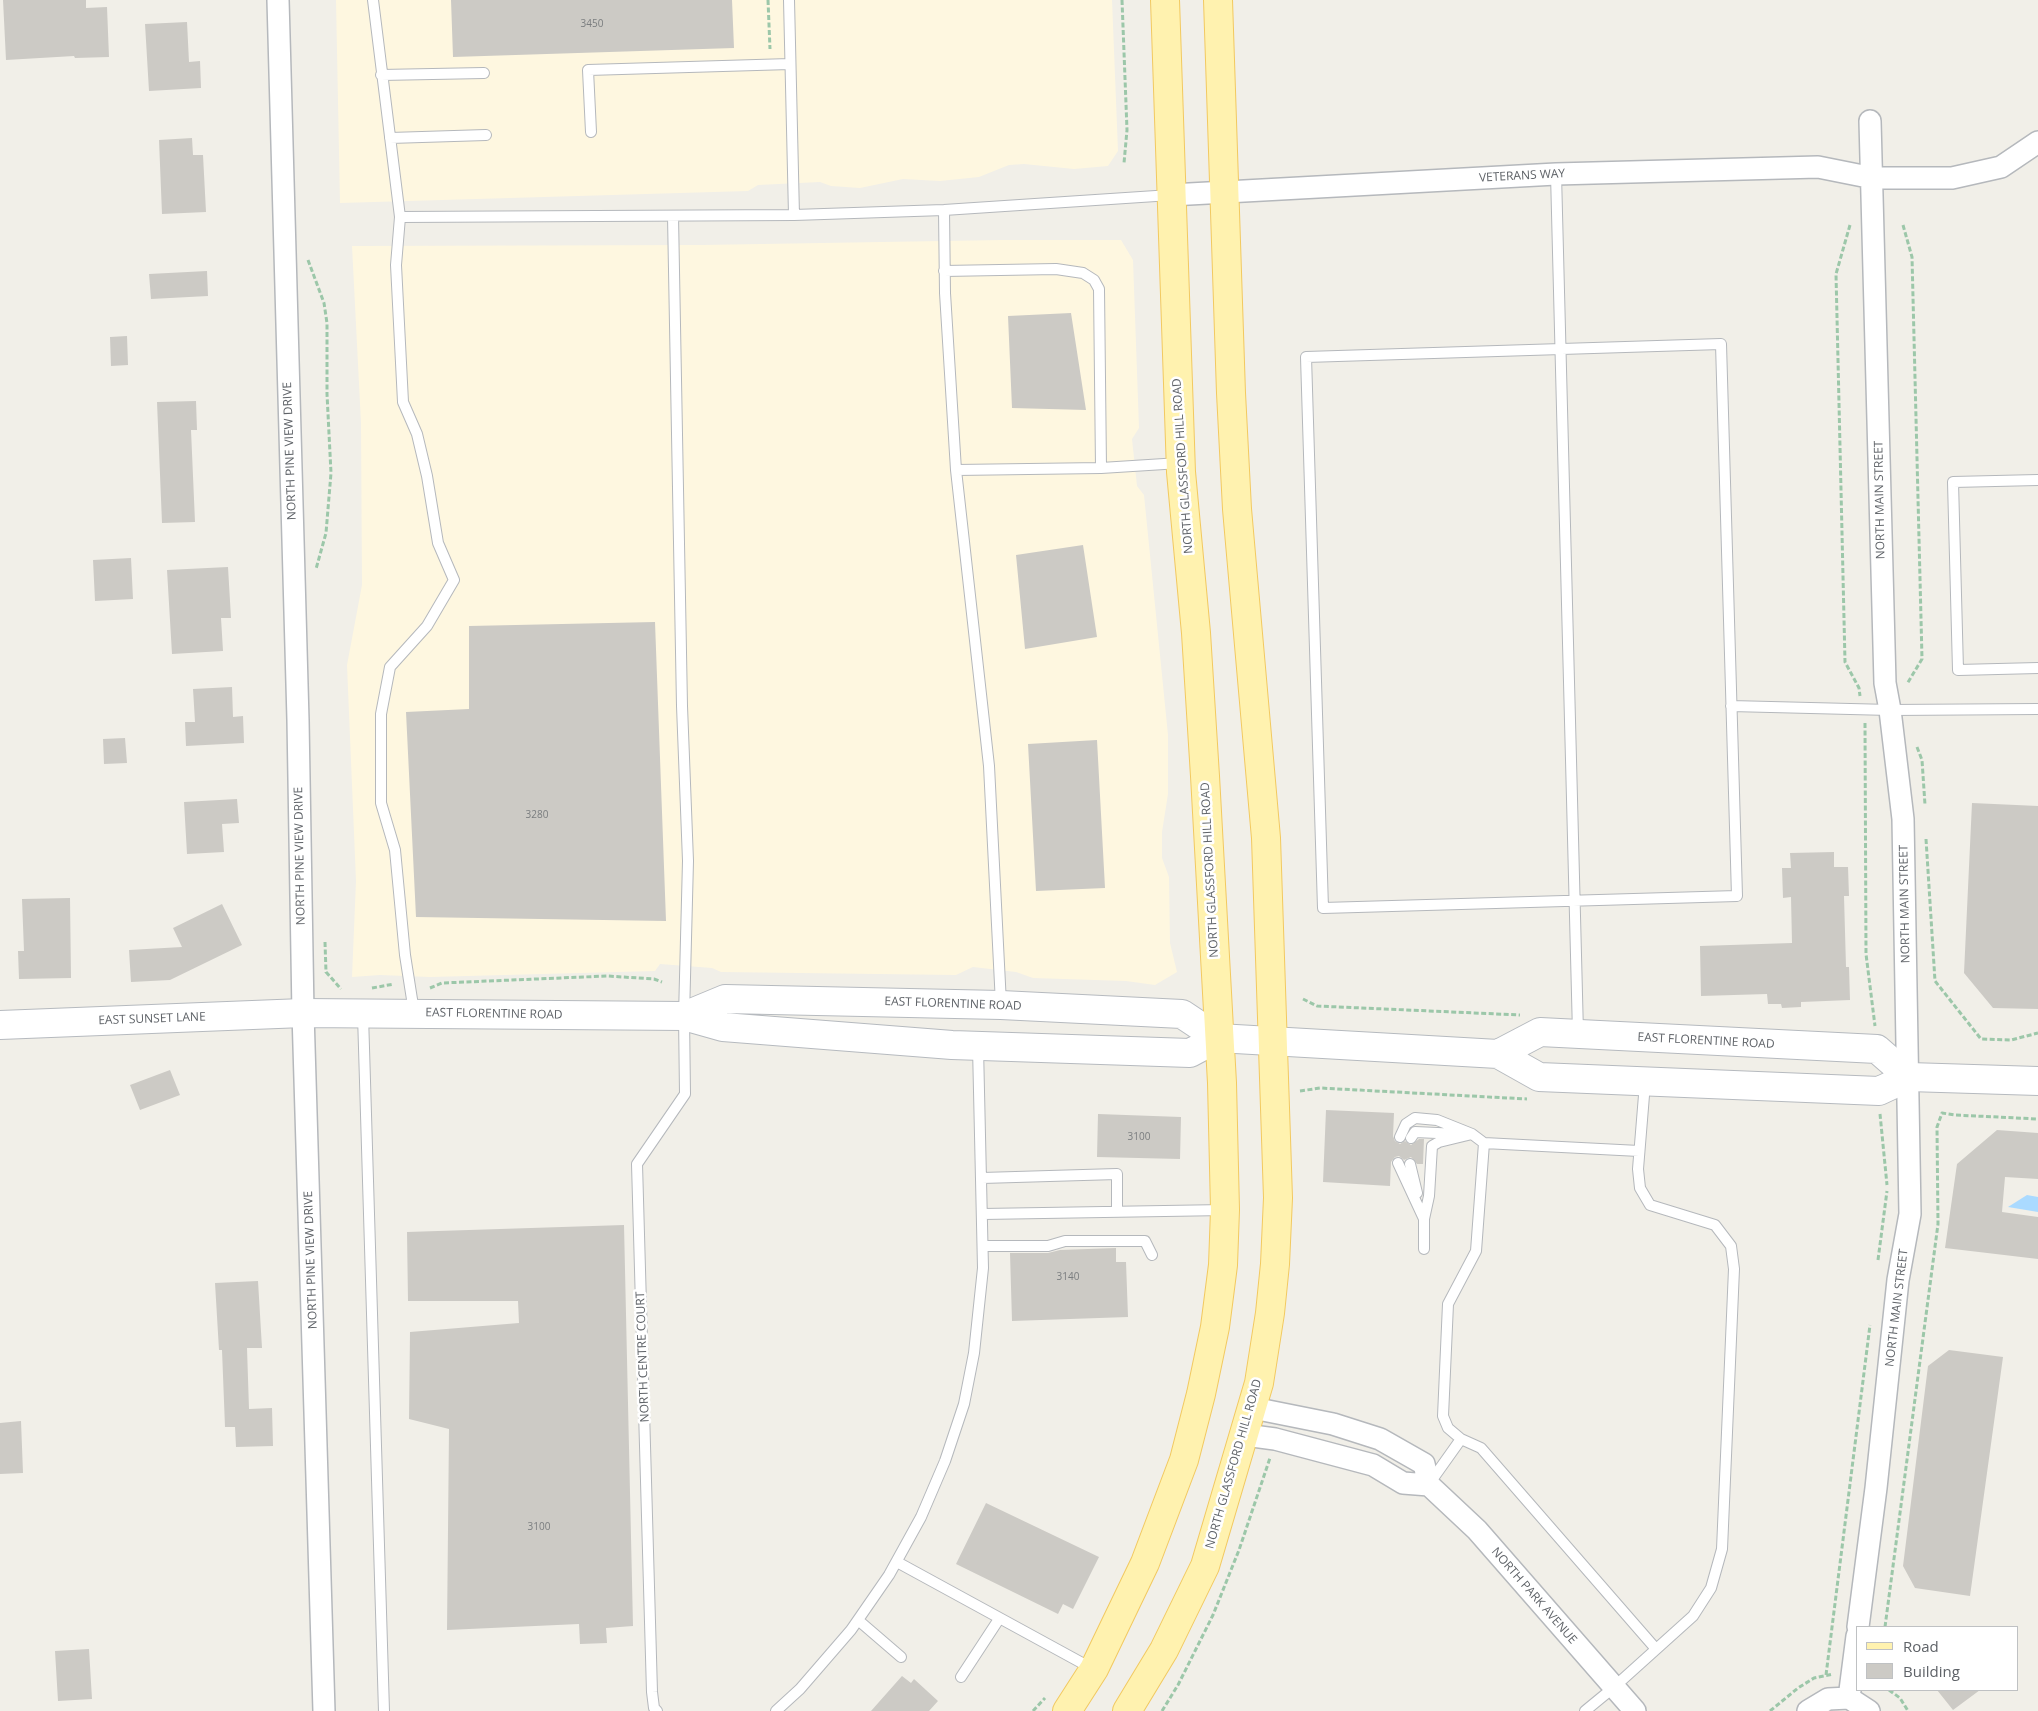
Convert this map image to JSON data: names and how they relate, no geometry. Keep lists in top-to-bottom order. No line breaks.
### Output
{"streets":{"main road":["NORTH GLASSFORD HILL ROAD"],"street":["VETERANS WAY","NORTH PINE VIEW DRIVE","NORTH MAIN STREET","EAST FLORENTINE ROAD","EAST SUNSET LANE","NORTH PARK AVENUE"],"lane":["NORTH CENTRE COURT"]},"crossings":[["VETERANS WAY","NORTH GLASSFORD HILL ROAD"],["VETERANS WAY","NORTH MAIN STREET"],["NORTH PINE VIEW DRIVE","EAST FLORENTINE ROAD"],["NORTH PINE VIEW DRIVE","EAST SUNSET LANE"],["NORTH GLASSFORD HILL ROAD","EAST FLORENTINE ROAD"],["NORTH MAIN STREET","EAST FLORENTINE ROAD"],["EAST FLORENTINE ROAD","EAST SUNSET LANE"],["EAST FLORENTINE ROAD","NORTH CENTRE COURT"]],"house_numbers":["3450","3280","3100","3140","3100"],"legend":["Road","Building"]}
